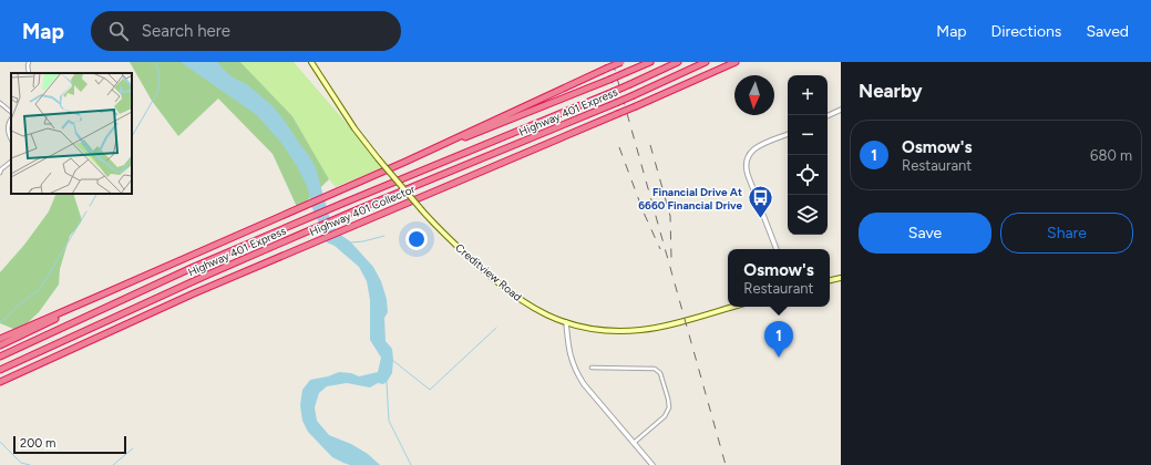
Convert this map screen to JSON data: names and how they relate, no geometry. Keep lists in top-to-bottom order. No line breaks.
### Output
{"streets":{"highway":["Highway 401 Express","Highway 401 Collector"],"main road":["Creditview Road"]},"places":{"bus stop":["Financial Drive At 6660 Financial Drive"]},"scale_bar":"200 m","north":"bottom","page":{"header":"Map","search":"Search here","nav":["Map","Directions","Saved"],"heading":"Nearby","map_buttons":["+","−"],"list":[{"mark":"1","name":"Osmow's","note":"Restaurant","value":"680 m"}],"buttons":["Save","Share"],"popup":["Osmow's","Restaurant"],"pins":"1","scale":"200 m"}}
